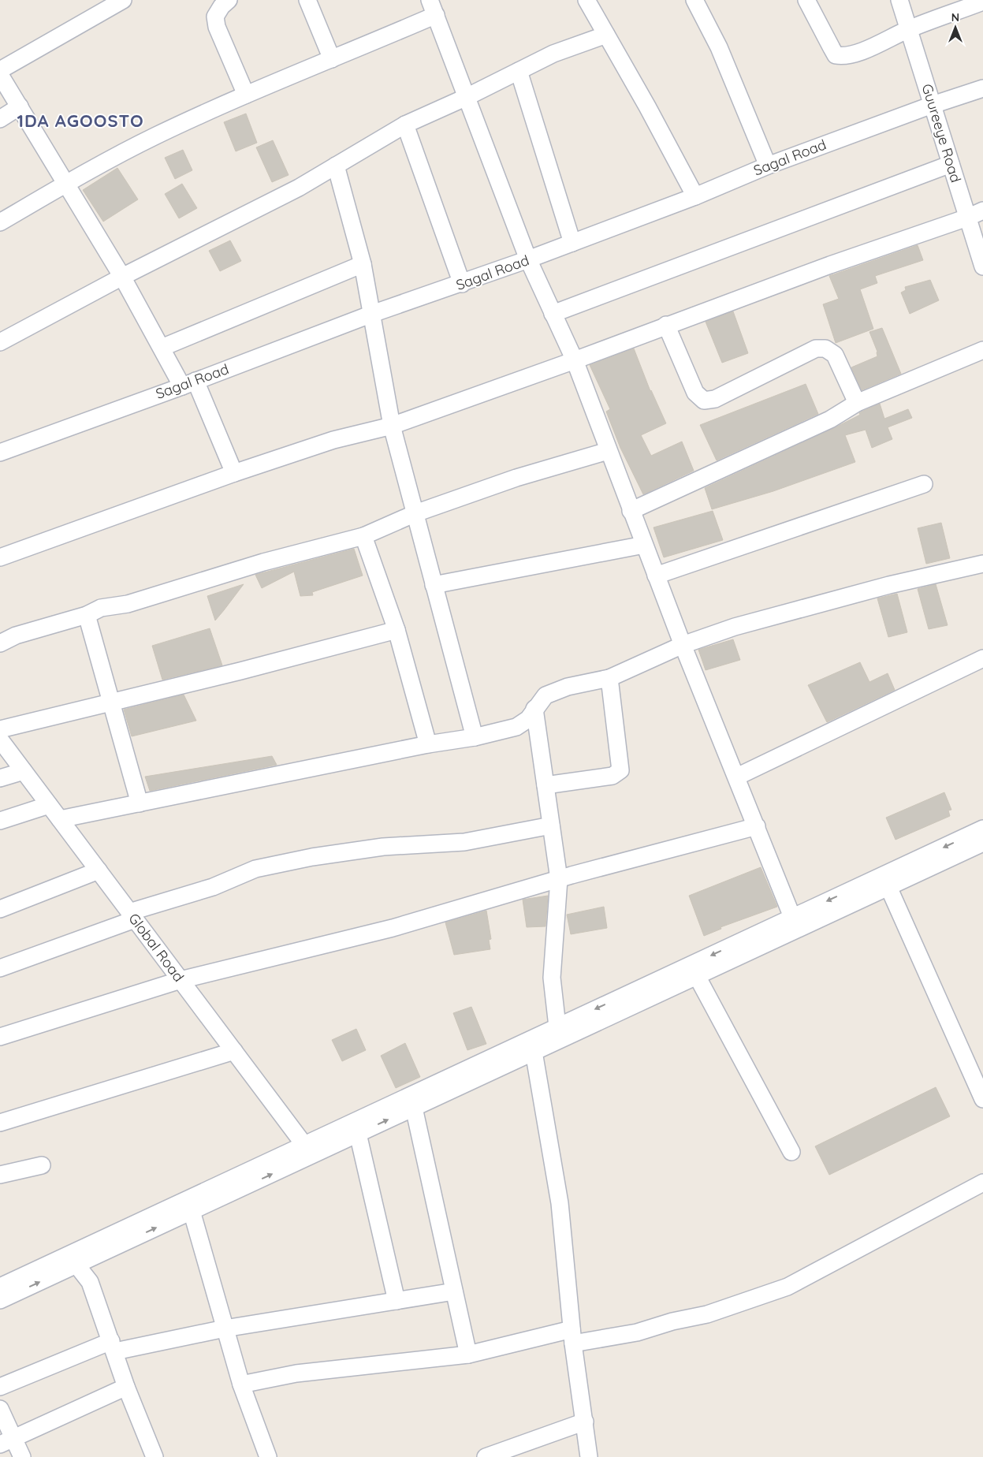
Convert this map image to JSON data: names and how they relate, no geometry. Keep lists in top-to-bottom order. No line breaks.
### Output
{"streets":{"street":["Guureeye Road","Sagal Road","Global Road"]},"crossings":[["Guureeye Road","Sagal Road"]],"districts":["1DA AGOOSTO"],"north":"top"}
